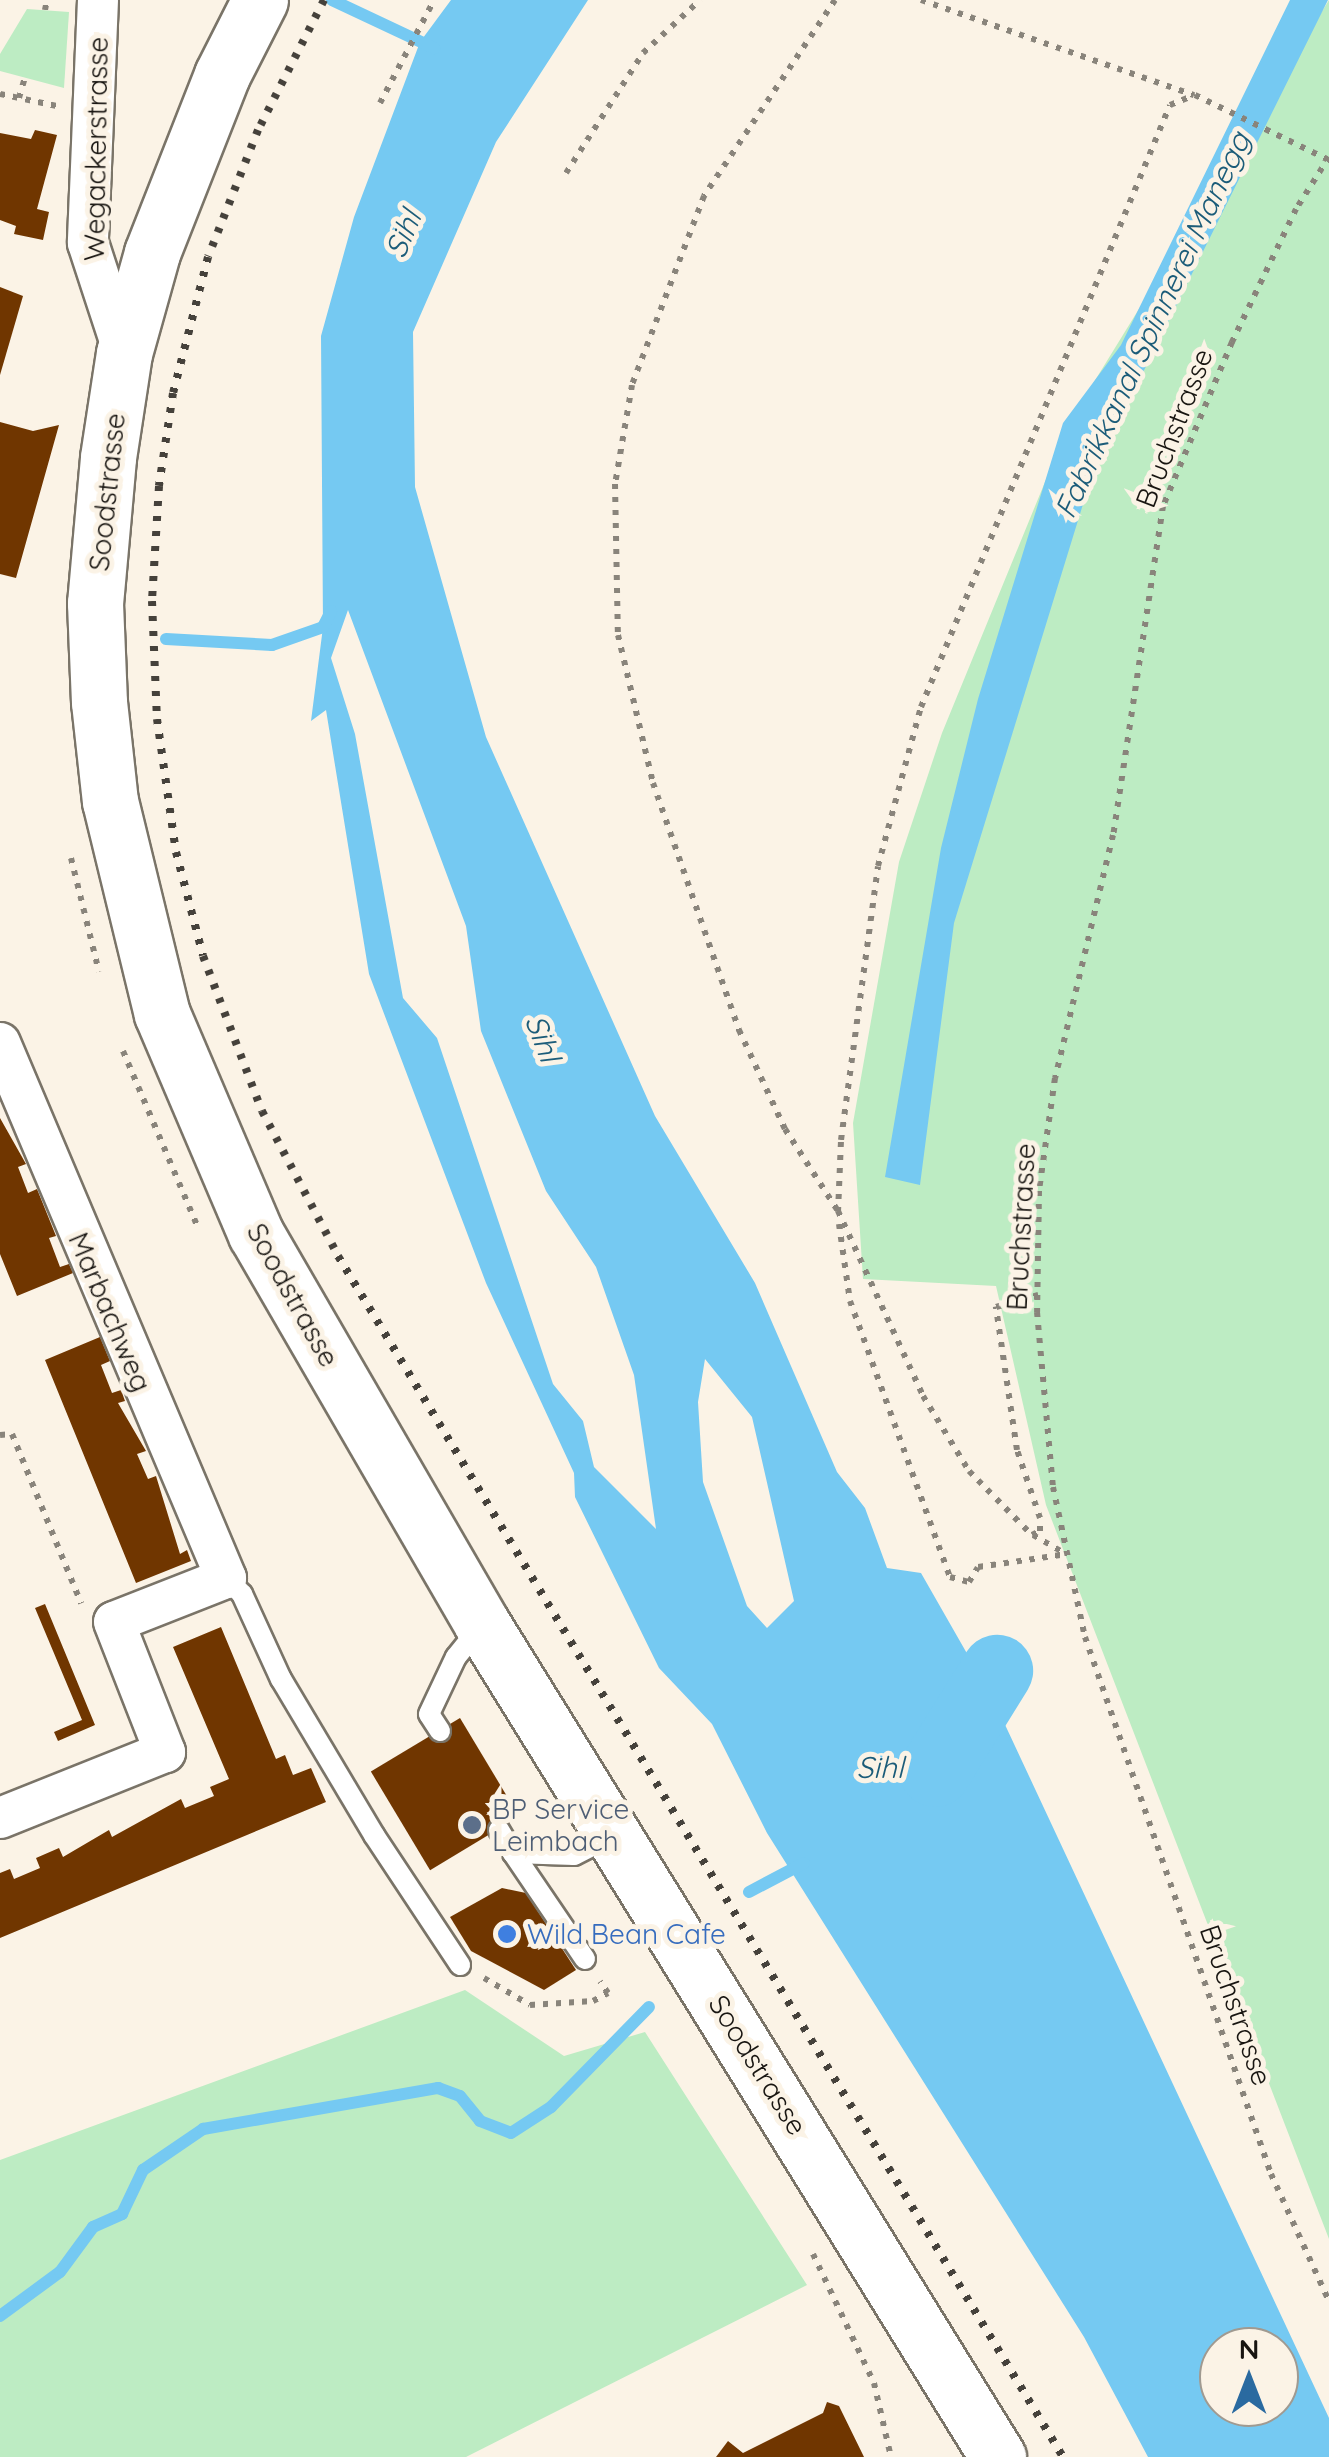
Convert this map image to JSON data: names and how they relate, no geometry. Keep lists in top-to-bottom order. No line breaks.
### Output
{"streets":{"main road":["Soodstrasse"],"street":["Wegackerstrasse","Marbachweg"],"path":["Bruchstrasse"]},"crossings":[["Wegackerstrasse","Soodstrasse"]],"water":["Sihl","Fabrikkanal Spinnerei Manegg"],"places":["BP Service Leimbach","Wild Bean Cafe"],"north":"top"}
